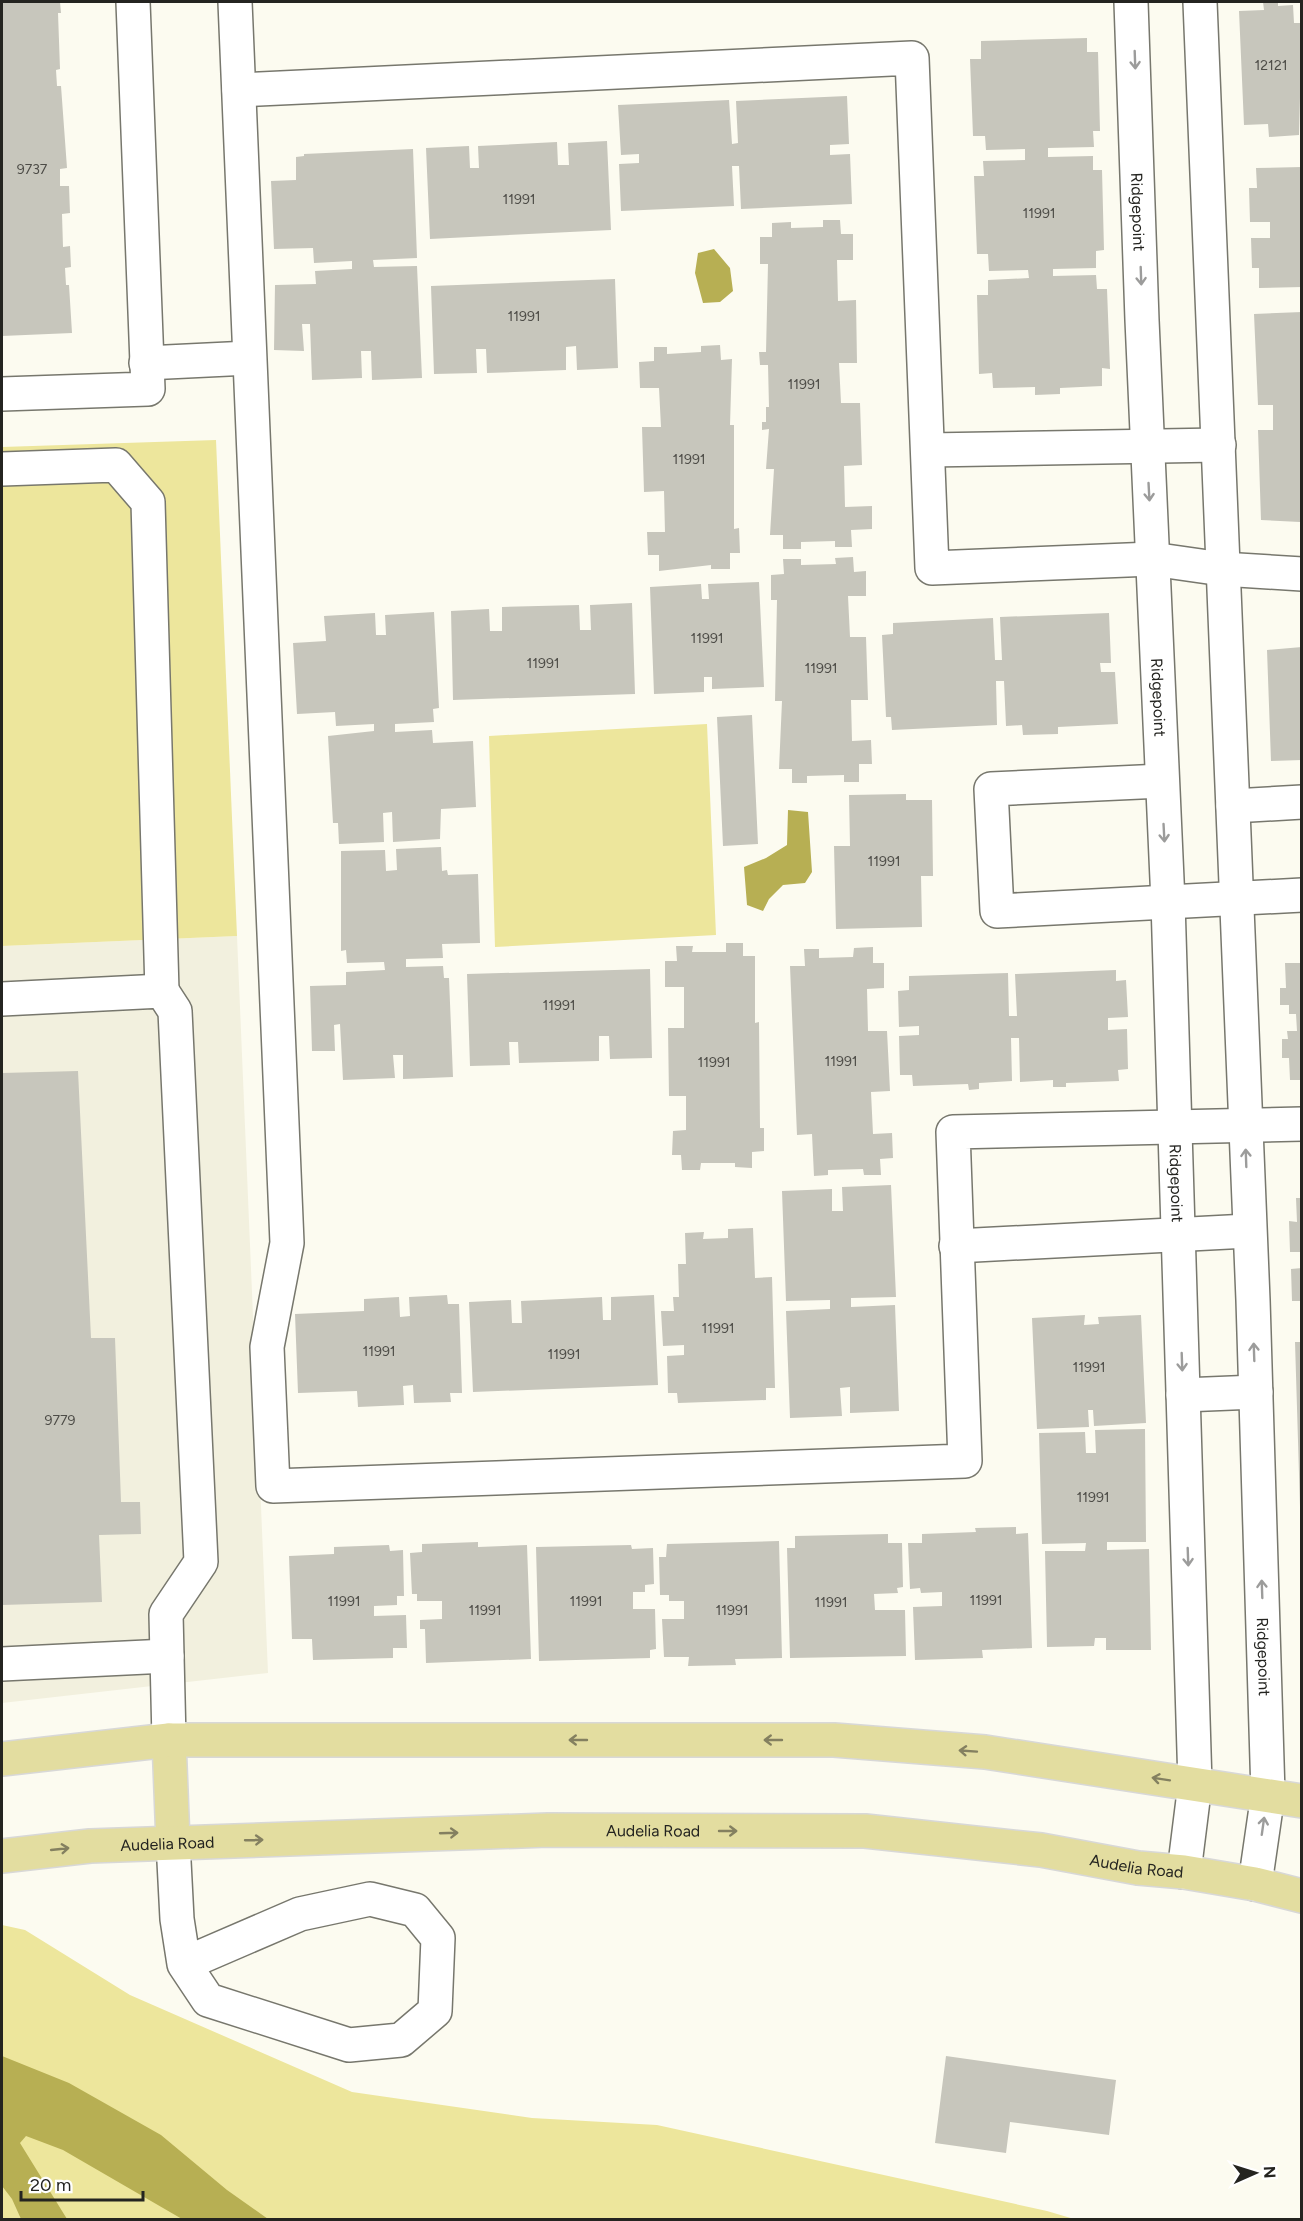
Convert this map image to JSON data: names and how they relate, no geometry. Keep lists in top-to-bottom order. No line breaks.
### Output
{"streets":{"main road":["Audelia Road"],"street":["Ridgepoint"]},"crossings":[["Ridgepoint","Audelia Road"]],"house_numbers":["12121","9737","11991","11991","11991","11991","11991","11991","11991","11991","11991","11991","11991","11991","11991","11991","11991","11991","9779","11991","11991","11991","11991","11991","11991","11991"],"scale_bar":"20 m","north":"right"}
